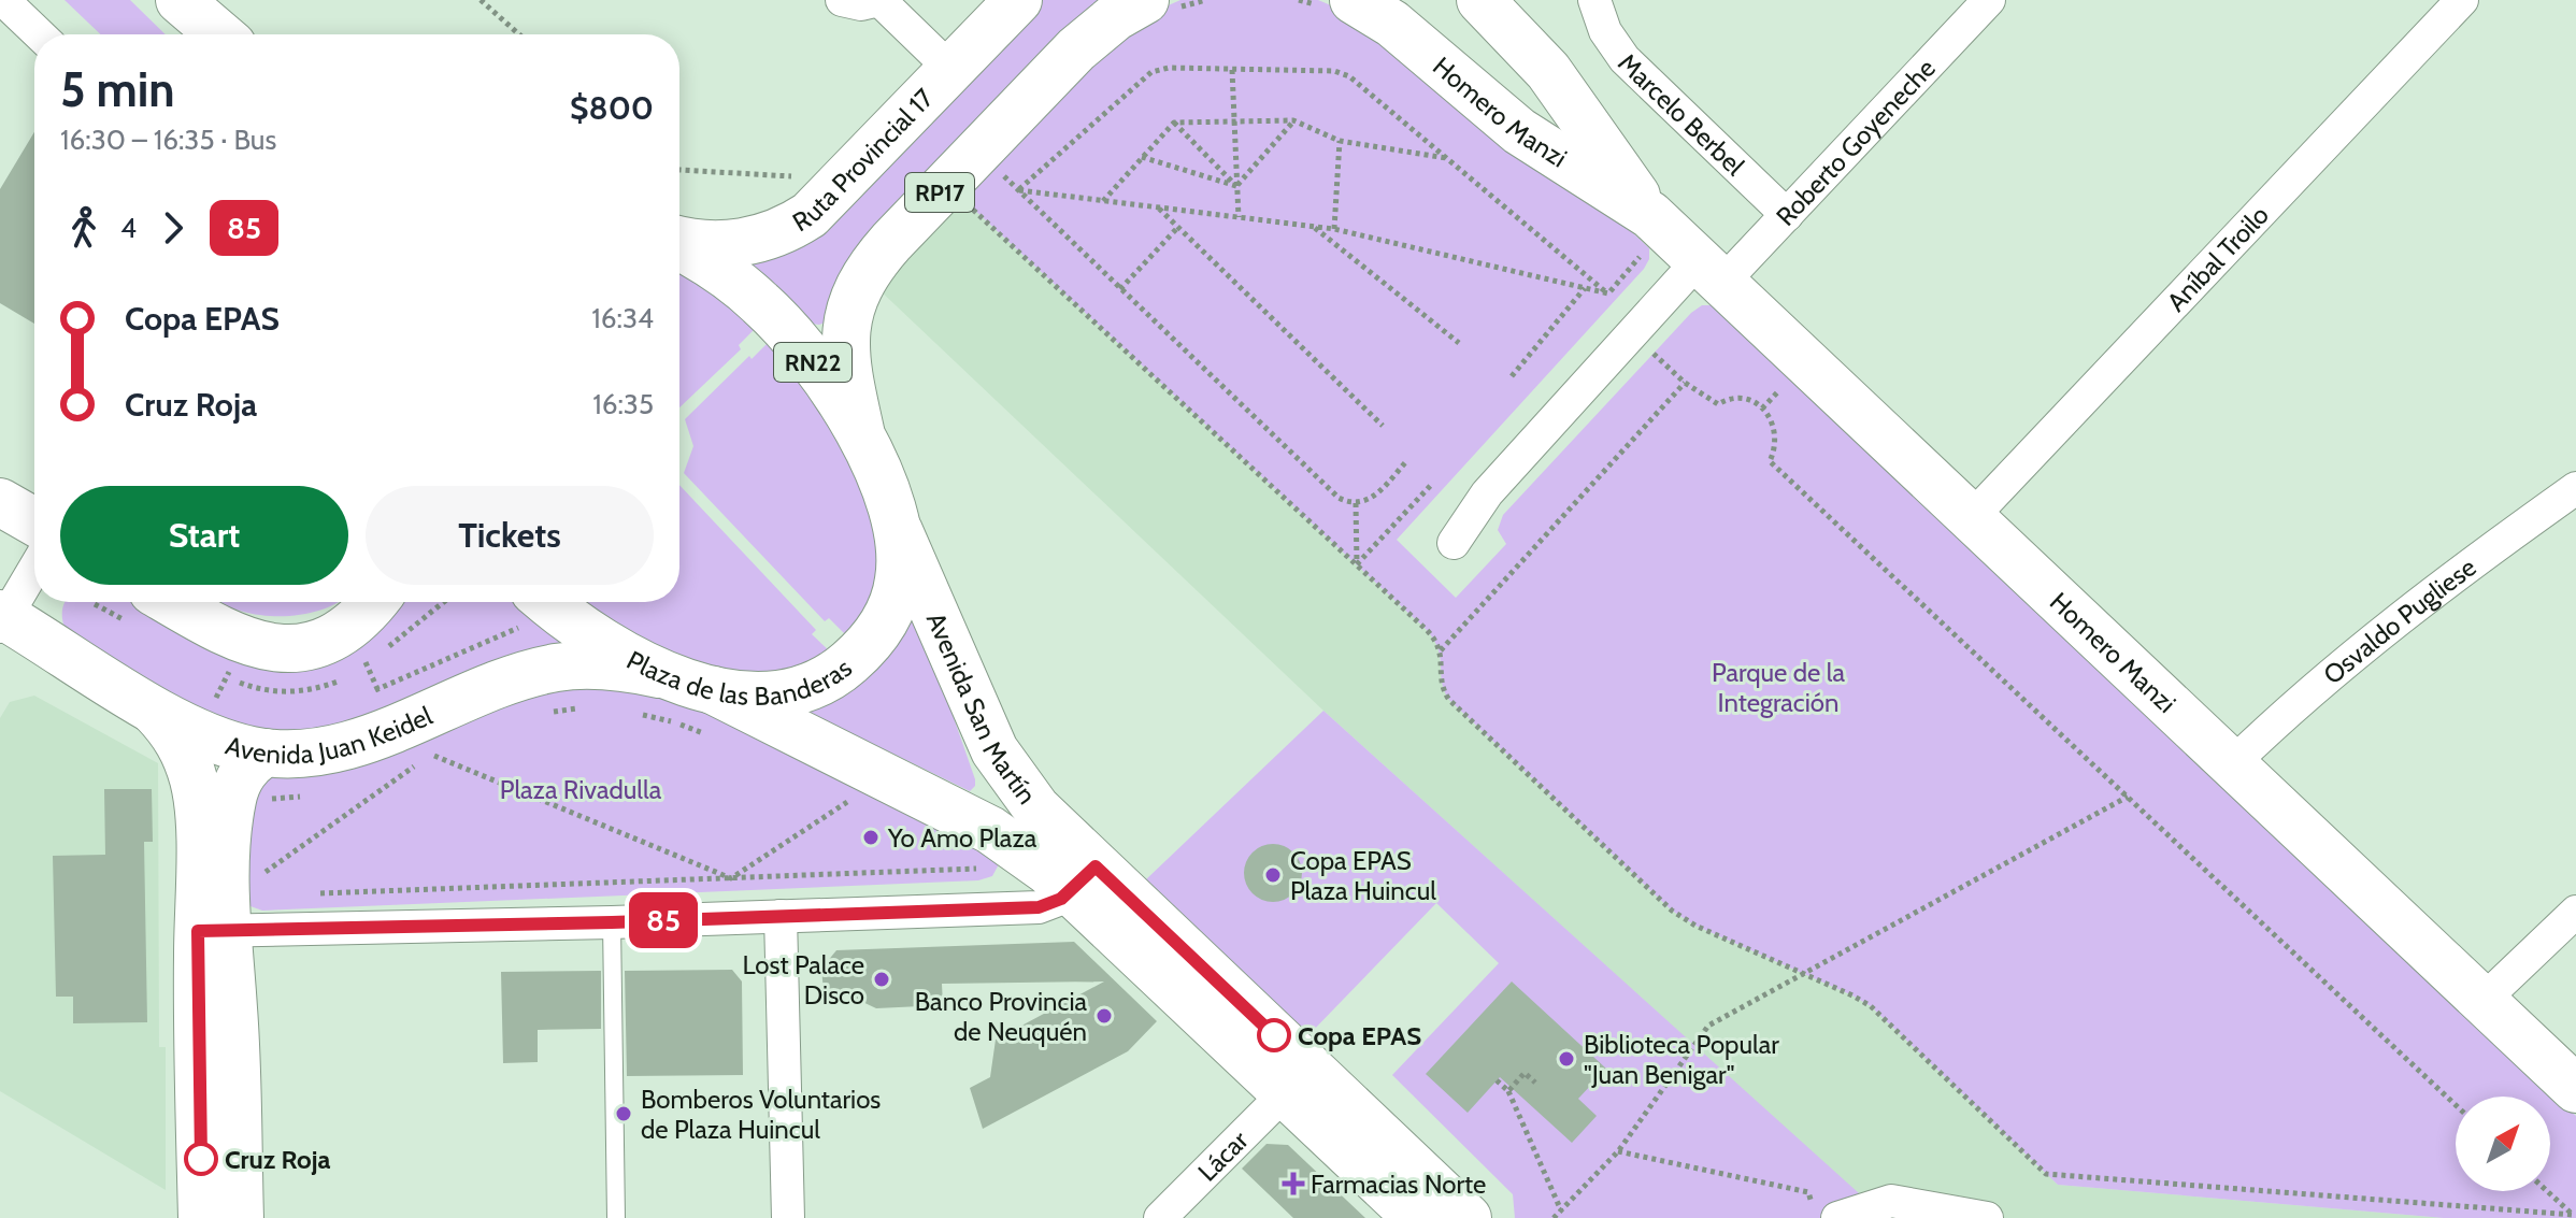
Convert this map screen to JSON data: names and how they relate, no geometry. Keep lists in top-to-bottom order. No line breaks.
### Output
{"streets":{"main road":["Homero Manzi","Ruta Provincial 17","RP17","RN22","Plaza de las Banderas","Avenida San Martín","Avenida Juan Keidel"],"street":["Marcelo Berbel","Roberto Goyeneche","Aníbal Troilo","Osvaldo Pugliese","Lácar"]},"crossings":[["Homero Manzi","Roberto Goyeneche"],["Homero Manzi","Aníbal Troilo"],["Homero Manzi","Osvaldo Pugliese"],["Marcelo Berbel","Roberto Goyeneche"],["RP17","Plaza de las Banderas"],["Plaza de las Banderas","Avenida San Martín"],["Plaza de las Banderas","Avenida Juan Keidel"],["Avenida San Martín","Avenida Juan Keidel"],["Avenida San Martín","Lácar"]],"parks":["Parque de la Integración","Plaza Rivadulla"],"places":{"other":["Yo Amo Plaza","Copa EPAS Plaza Huincul","Lost Palace Disco","Banco Provincia de Neuquén","Copa EPAS","Biblioteca Popular \"Juan Benigar\"","Bomberos Voluntarios de Plaza Huincul","Cruz Roja"],"health":["Farmacias Norte"]},"lines":["bus line 85"],"north":"top right","page":{"on_map":"85","heading":["5 min","16:30 – 16:35 · Bus","$800"],"legs":["4","85"],"list":[{"name":"Copa EPAS","value":"16:34"},{"name":"Cruz Roja","value":"16:35"}],"buttons":["Start","Tickets"]}}
